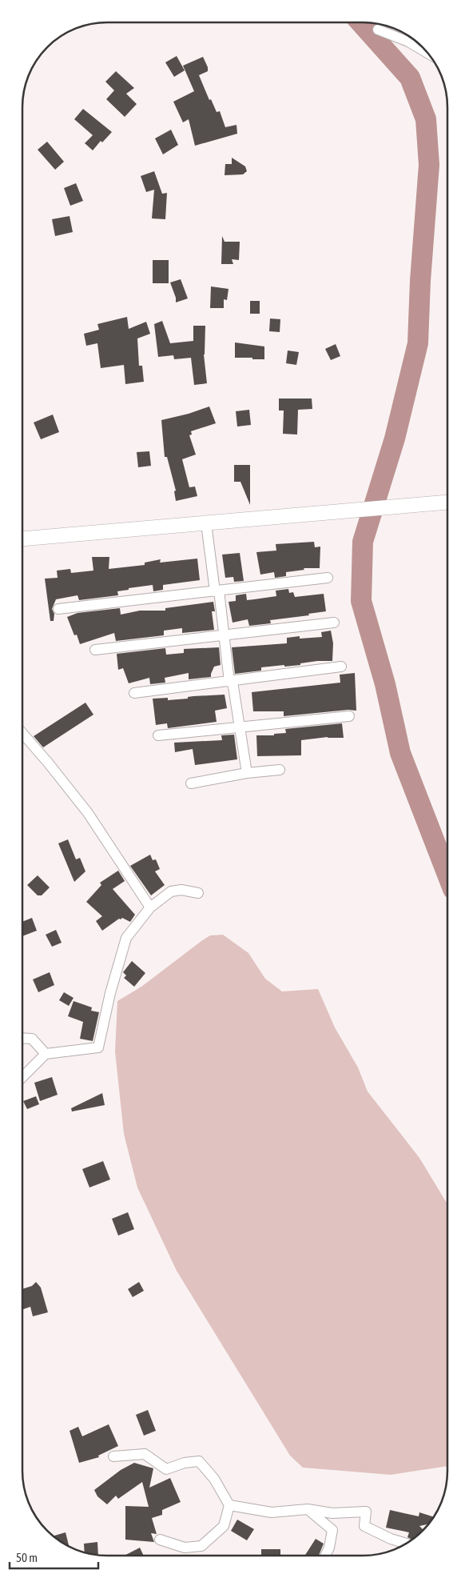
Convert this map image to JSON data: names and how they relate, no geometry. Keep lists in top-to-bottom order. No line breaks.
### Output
{"scale_bar":"50 m"}
